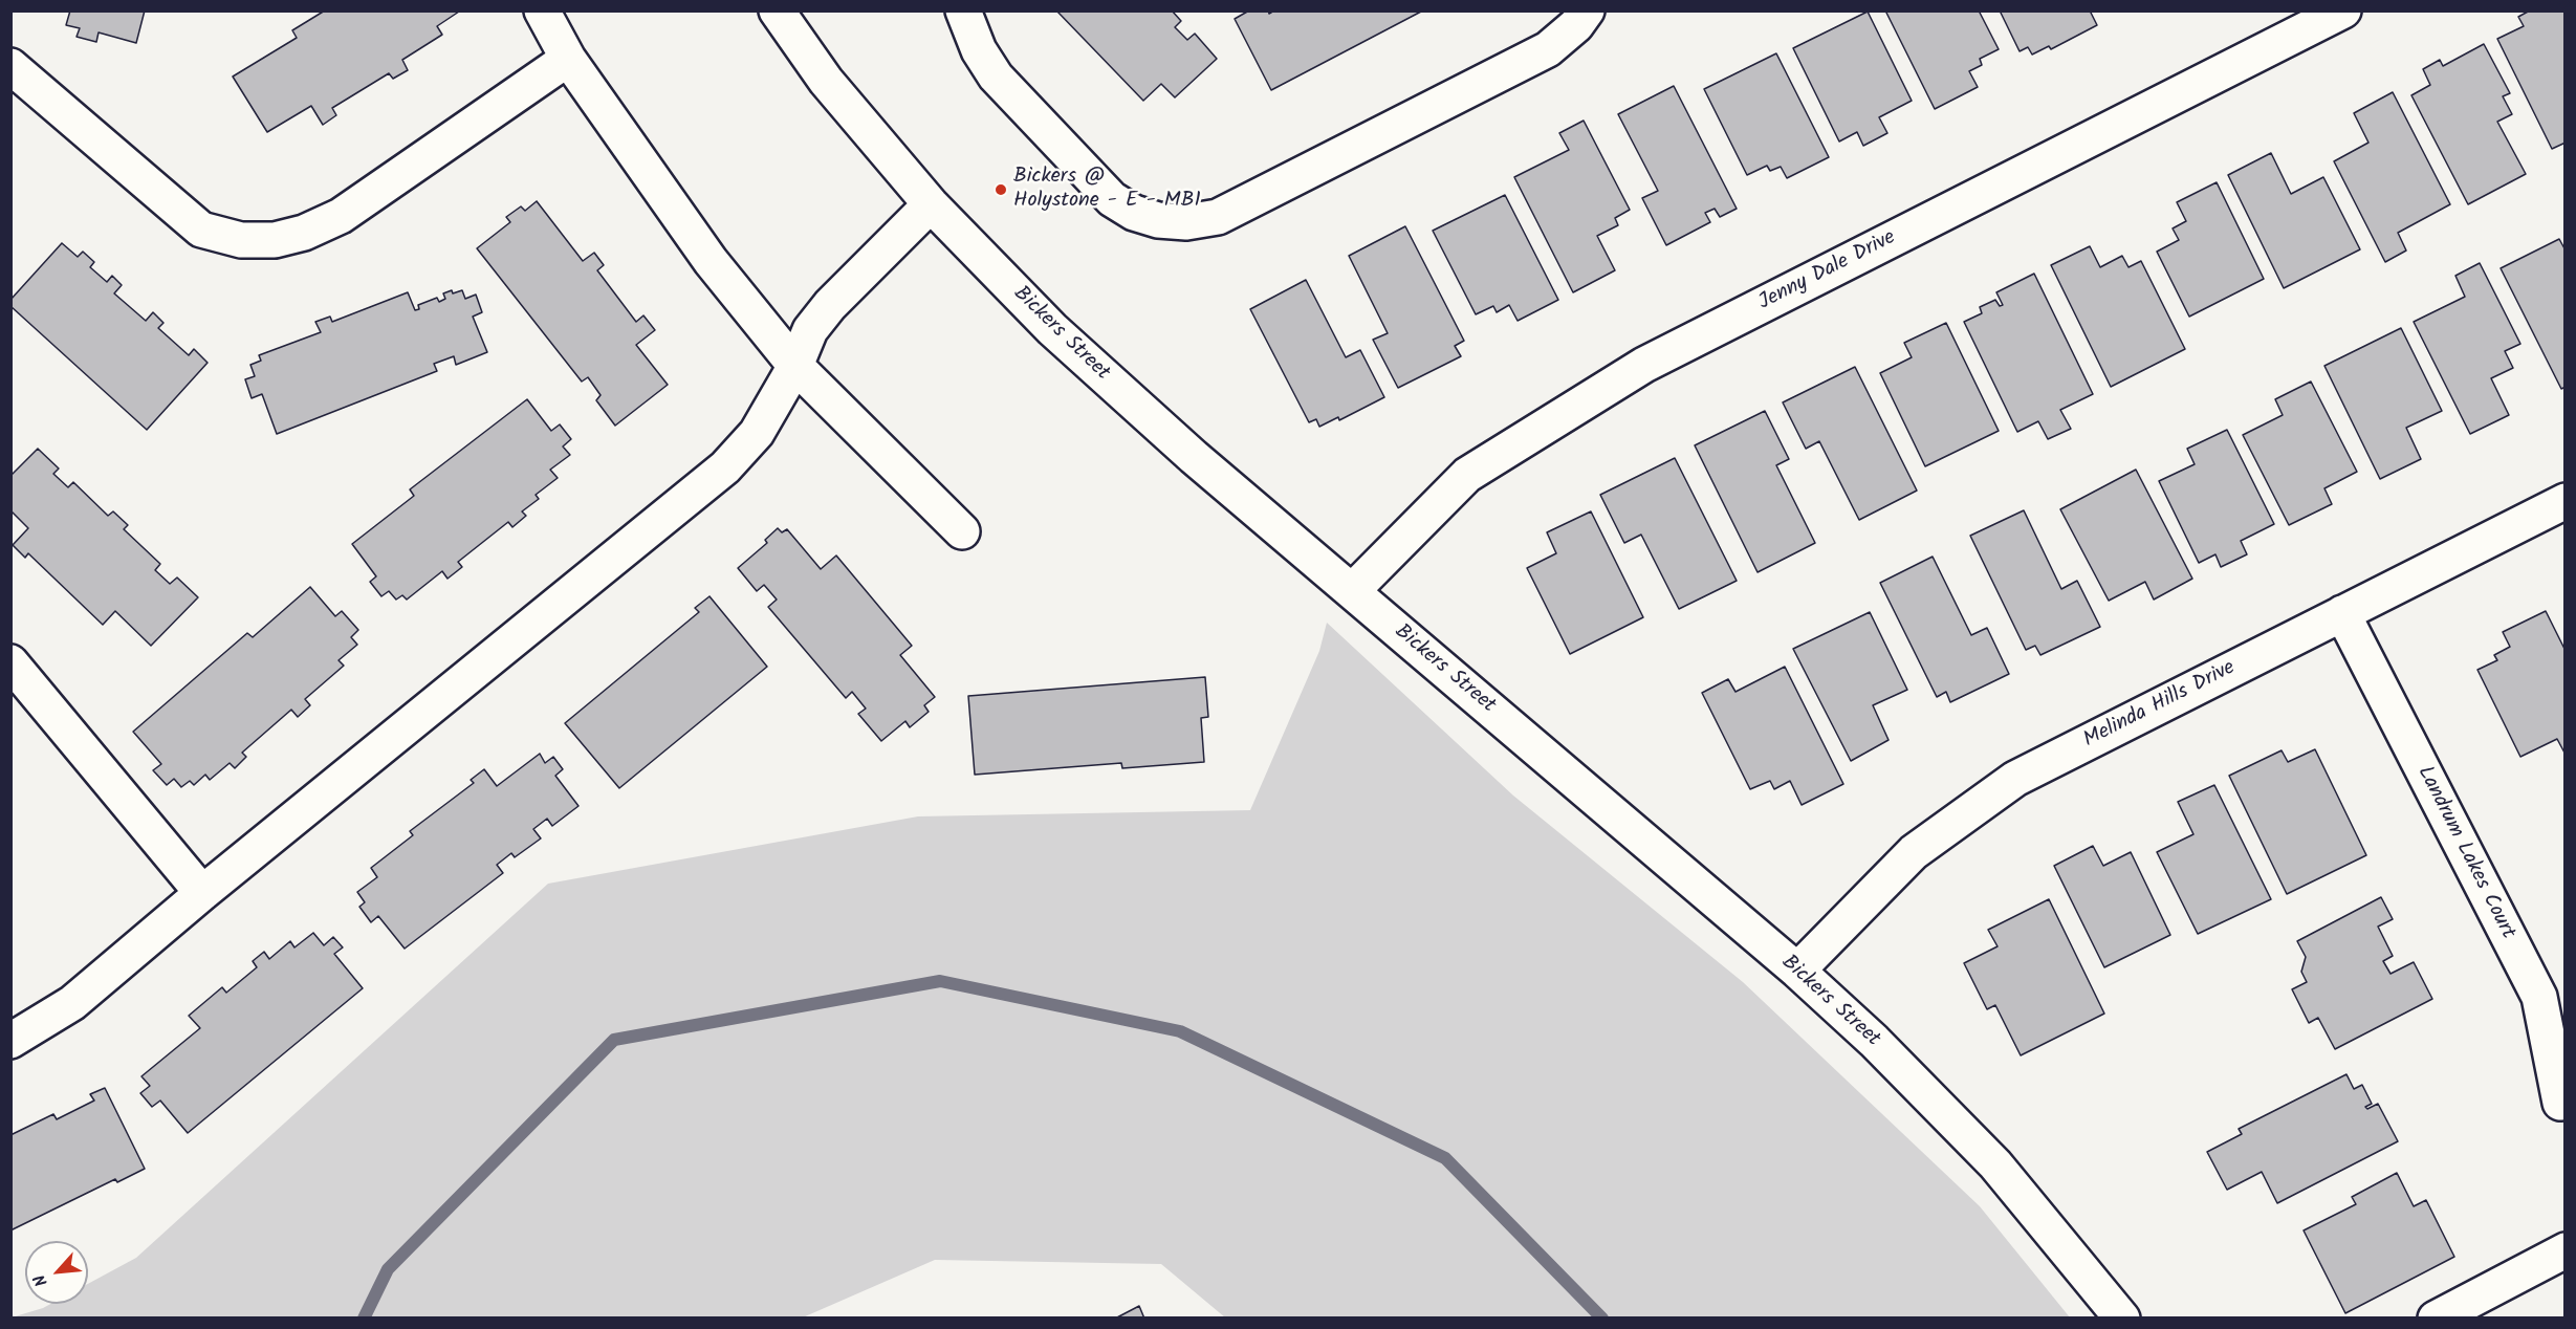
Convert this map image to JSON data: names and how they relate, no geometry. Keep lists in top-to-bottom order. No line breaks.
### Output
{"streets":{"street":["Jenny Dale Drive","Bickers Street","Melinda Hills Drive","Landrum Lakes Court"]},"crossings":[["Jenny Dale Drive","Bickers Street"],["Bickers Street","Melinda Hills Drive"],["Melinda Hills Drive","Landrum Lakes Court"]],"places":["Bickers @ Holystone - E - MB1"],"north":"bottom left"}
